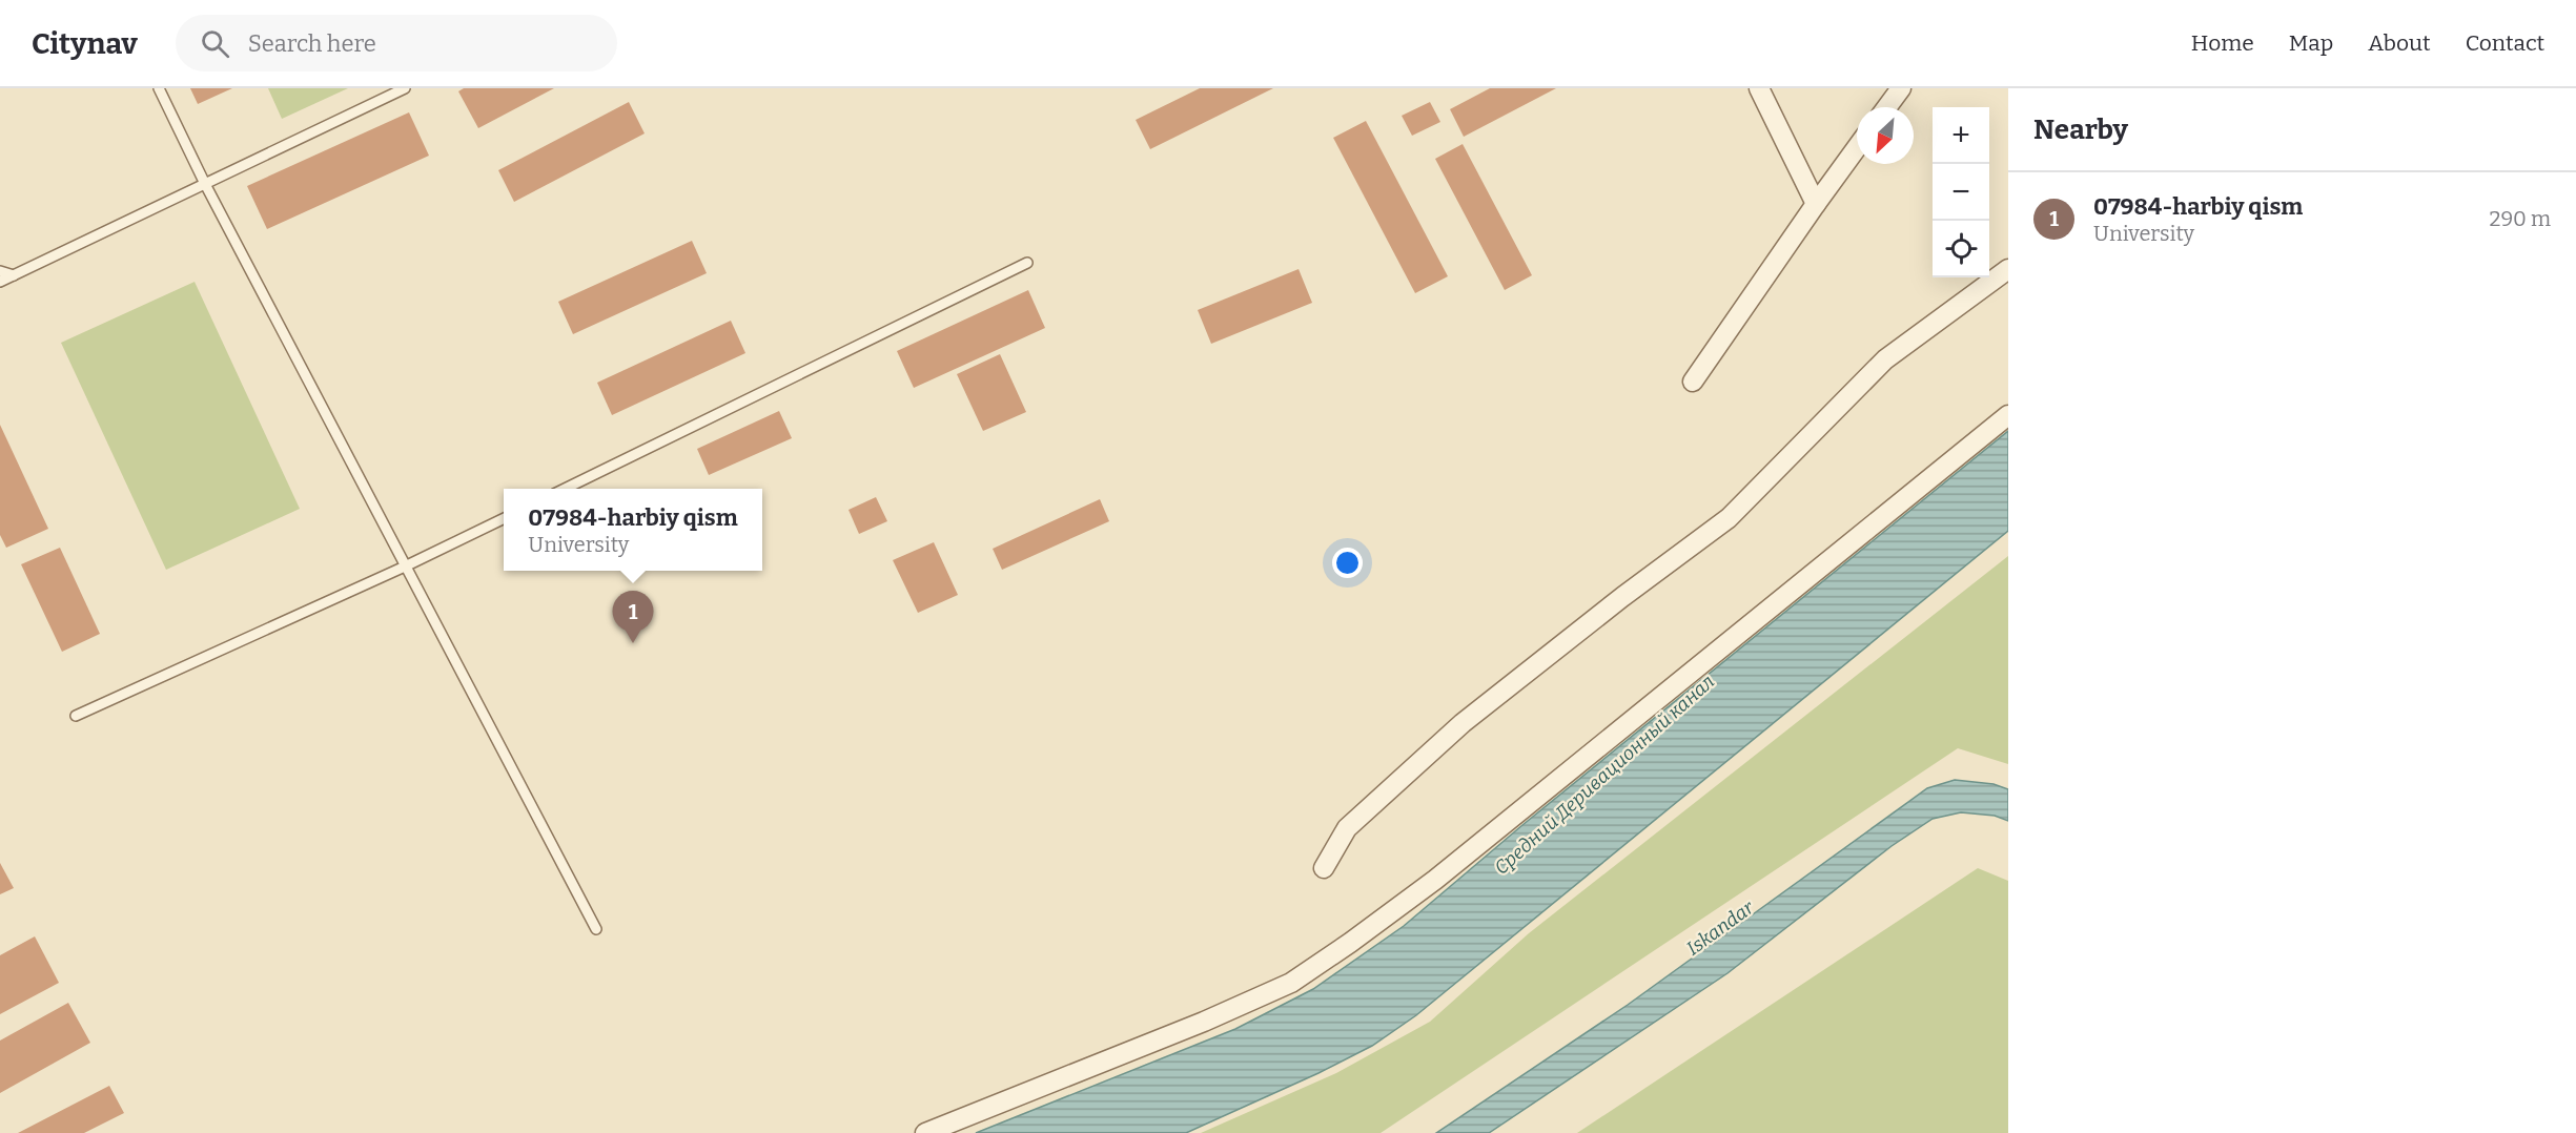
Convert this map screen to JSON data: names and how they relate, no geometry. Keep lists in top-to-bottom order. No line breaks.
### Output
{"water":["Средний Деривационный канал","Iskandar"],"north":"bottom left","page":{"header":"Citynav","search":"Search here","nav":["Home","Map","About","Contact"],"heading":"Nearby","map_buttons":["+","−"],"list":[{"mark":"1","name":"07984-harbiy qism","note":"University","value":"290 m"}],"popup":["07984-harbiy qism","University"],"pins":"1"}}
